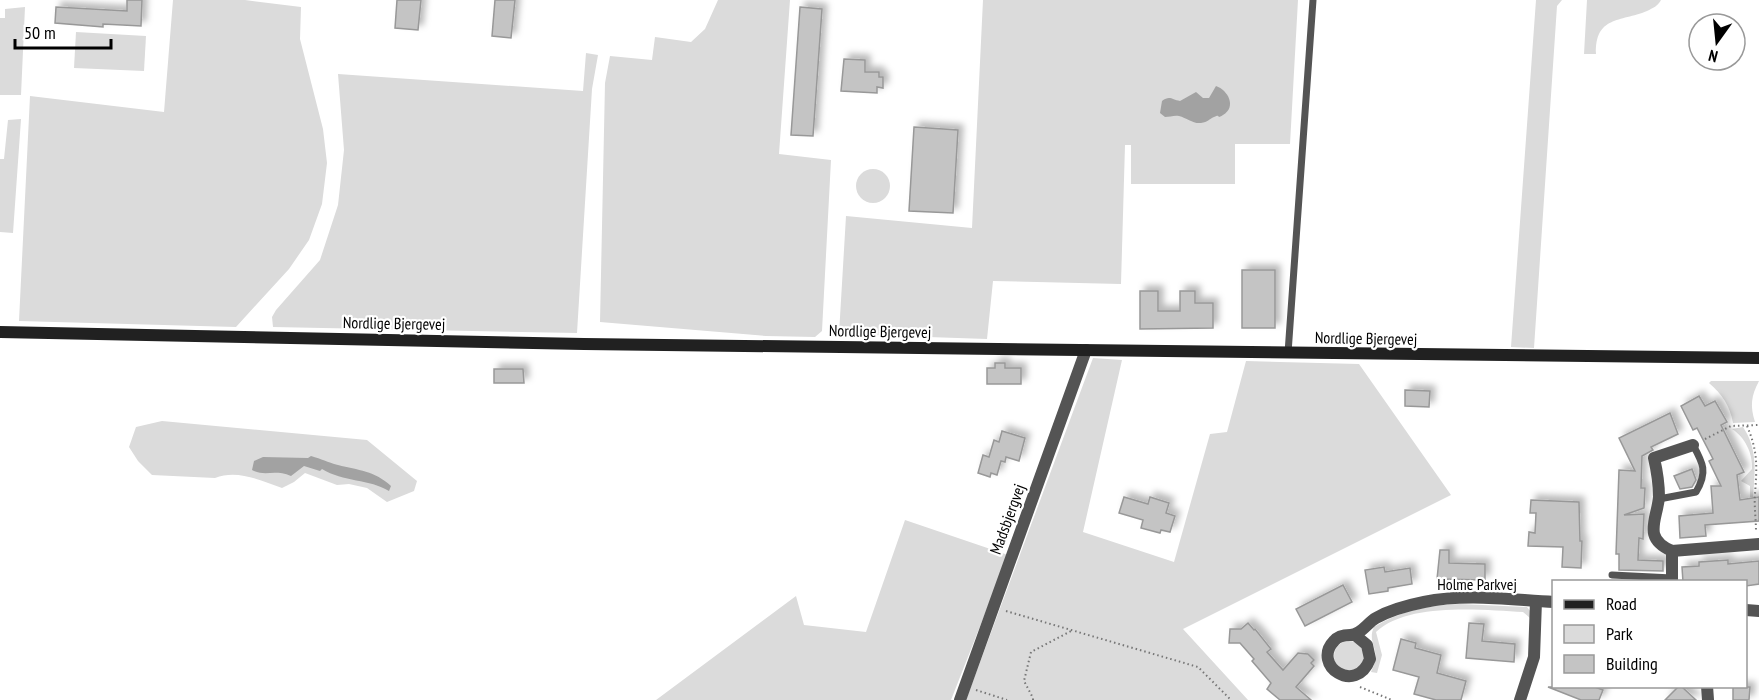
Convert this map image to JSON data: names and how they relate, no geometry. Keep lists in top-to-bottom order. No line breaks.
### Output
{"streets":{"street":["Nordlige Bjergevej","Madsbjergvej","Holme Parkvej"]},"crossings":[["Nordlige Bjergevej","Madsbjergvej"]],"legend":["Road","Park","Building"],"scale_bar":"50 m","north":"bottom"}
